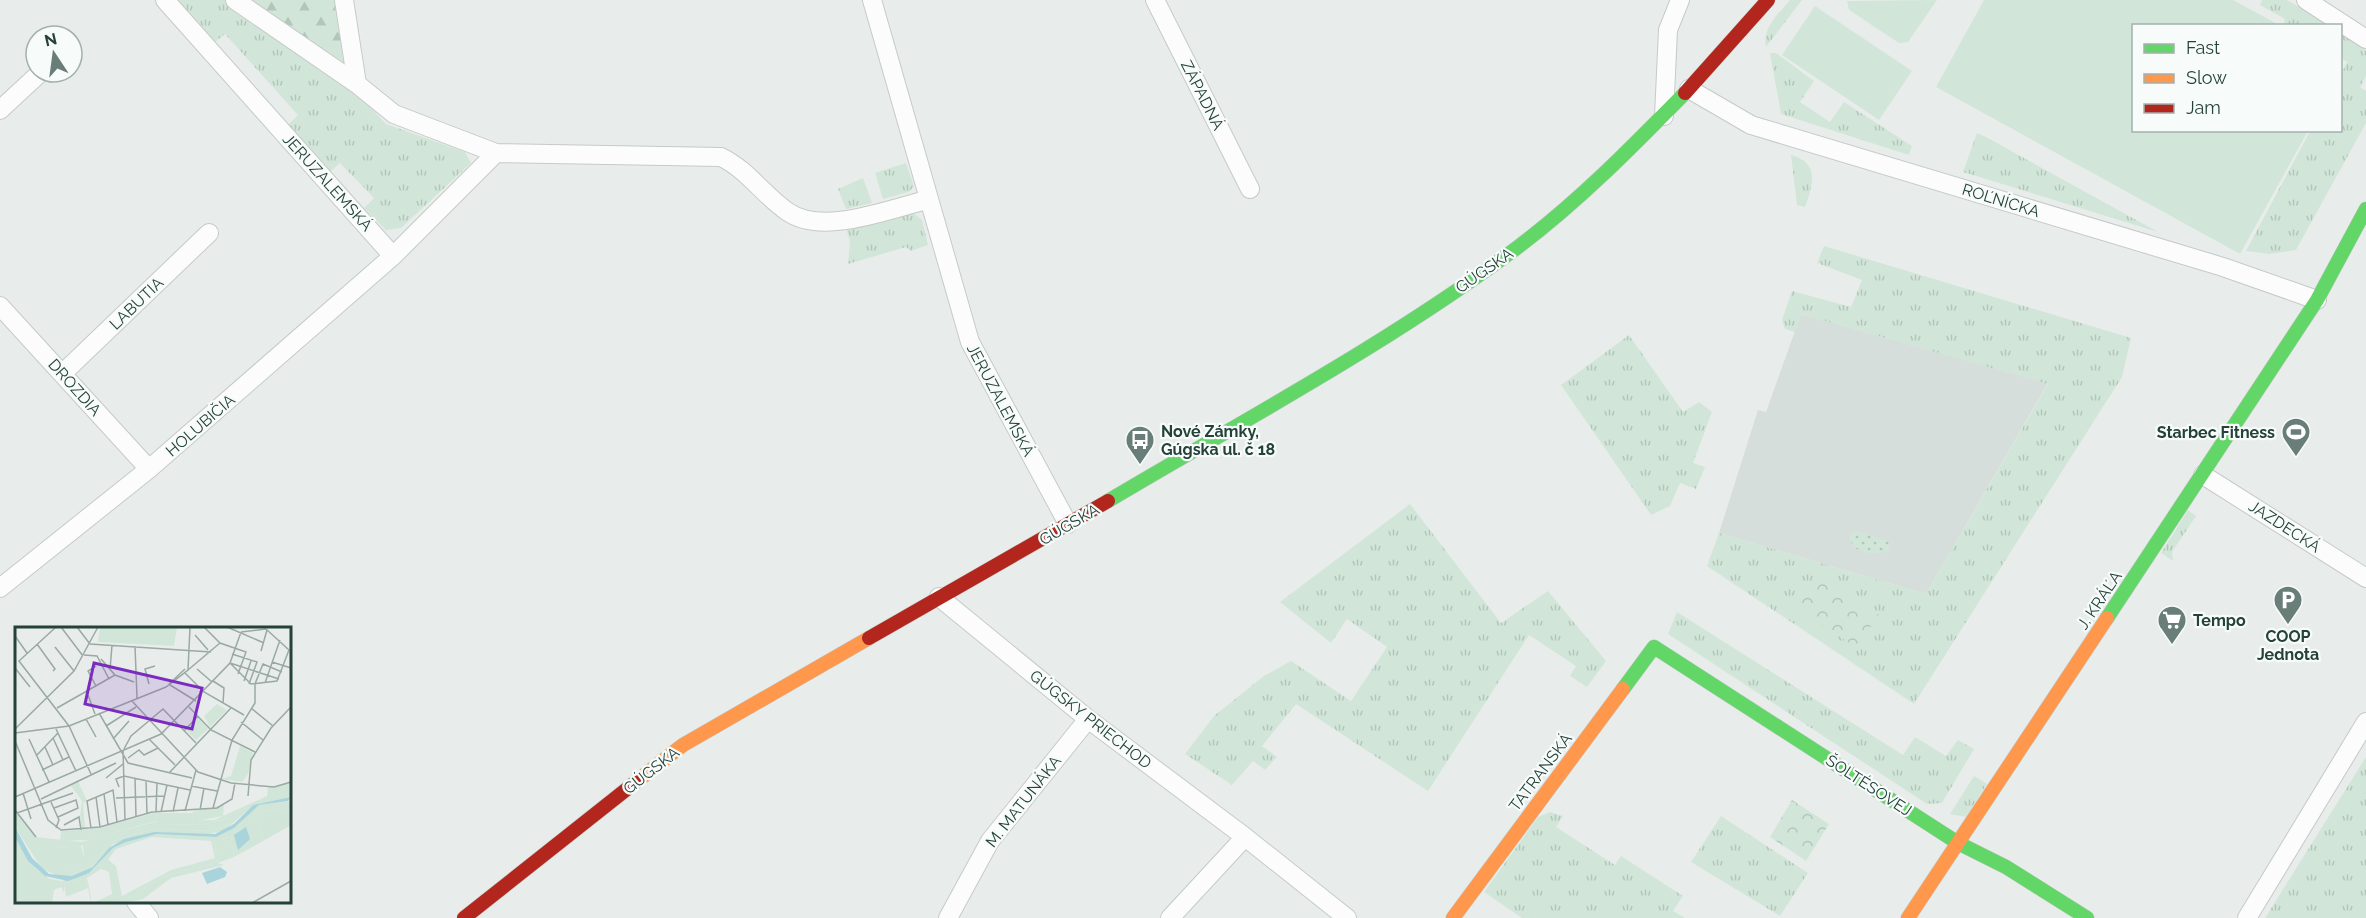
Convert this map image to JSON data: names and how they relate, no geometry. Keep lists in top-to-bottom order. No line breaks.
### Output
{"streets":{"street":["ZÁPADNÁ","JERUZALEMSKÁ","ROĽNÍCKA","GÚGSKA","LABUTIA","DROZDIA","HOLUBIČIA","JAZDECKÁ","J. KRÁĽA","GÚGSKY PRIECHOD","TATRANSKÁ","ŠOLTÉSOVEJ","M. MATUNÁKA"]},"crossings":[["JERUZALEMSKÁ","GÚGSKA"],["JERUZALEMSKÁ","HOLUBIČIA"],["ROĽNÍCKA","GÚGSKA"],["ROĽNÍCKA","J. KRÁĽA"],["GÚGSKA","GÚGSKY PRIECHOD"],["LABUTIA","DROZDIA"],["DROZDIA","HOLUBIČIA"],["JAZDECKÁ","J. KRÁĽA"],["J. KRÁĽA","ŠOLTÉSOVEJ"],["GÚGSKY PRIECHOD","M. MATUNÁKA"],["TATRANSKÁ","ŠOLTÉSOVEJ"]],"places":{"sports":["Starbec Fitness"],"bus stop":["Nové Zámky, Gúgska ul. č 18"],"parking":["COOP Jednota"],"supermarket":["Tempo"]},"legend":["Fast","Slow","Jam"],"north":"top"}
